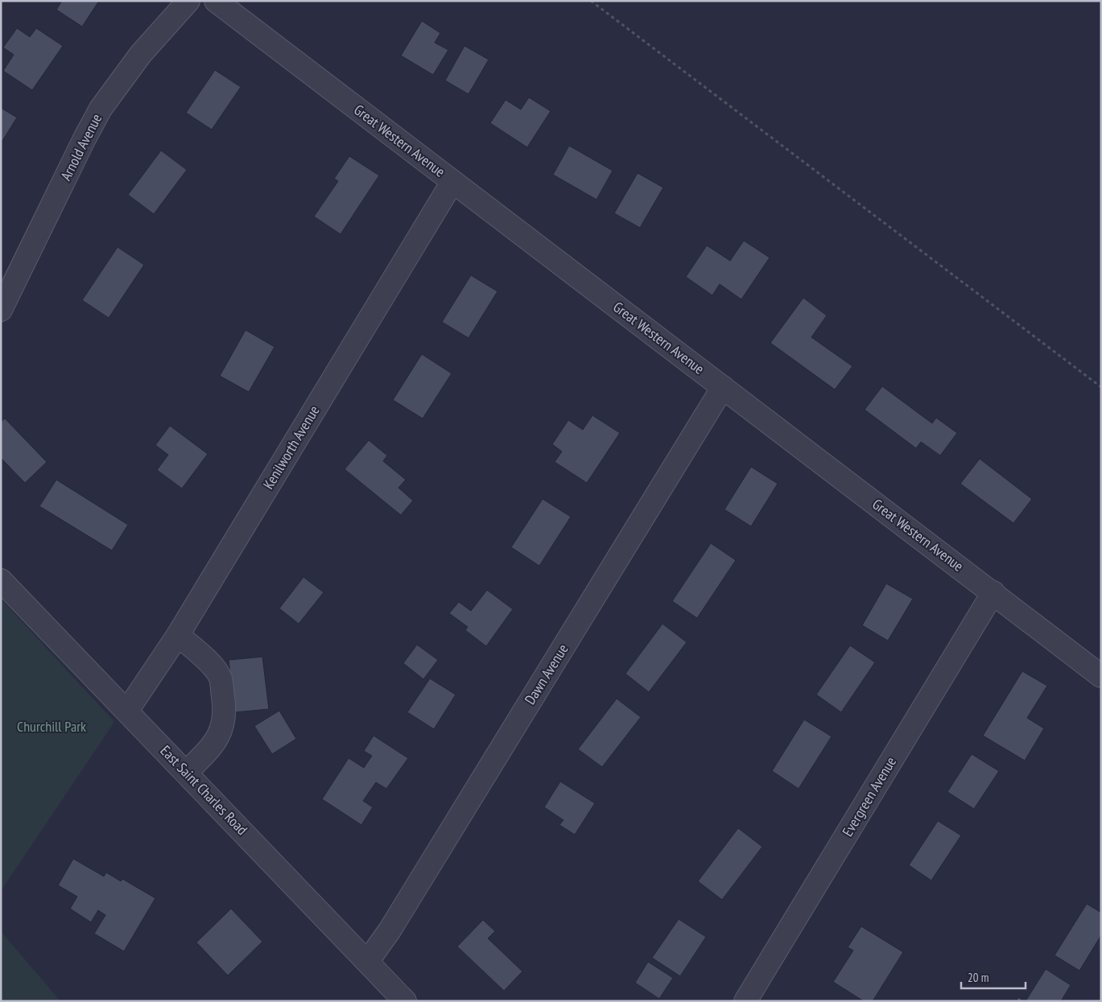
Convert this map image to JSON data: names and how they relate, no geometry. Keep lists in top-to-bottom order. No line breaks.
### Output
{"streets":{"street":["Great Western Avenue","Arnold Avenue","Kenilworth Avenue","Dawn Avenue","East Saint Charles Road","Evergreen Avenue"]},"crossings":[["Great Western Avenue","Kenilworth Avenue"],["Great Western Avenue","Dawn Avenue"],["Great Western Avenue","Evergreen Avenue"],["Kenilworth Avenue","East Saint Charles Road"],["Dawn Avenue","East Saint Charles Road"]],"parks":["Churchill Park"],"scale_bar":"20 m"}
